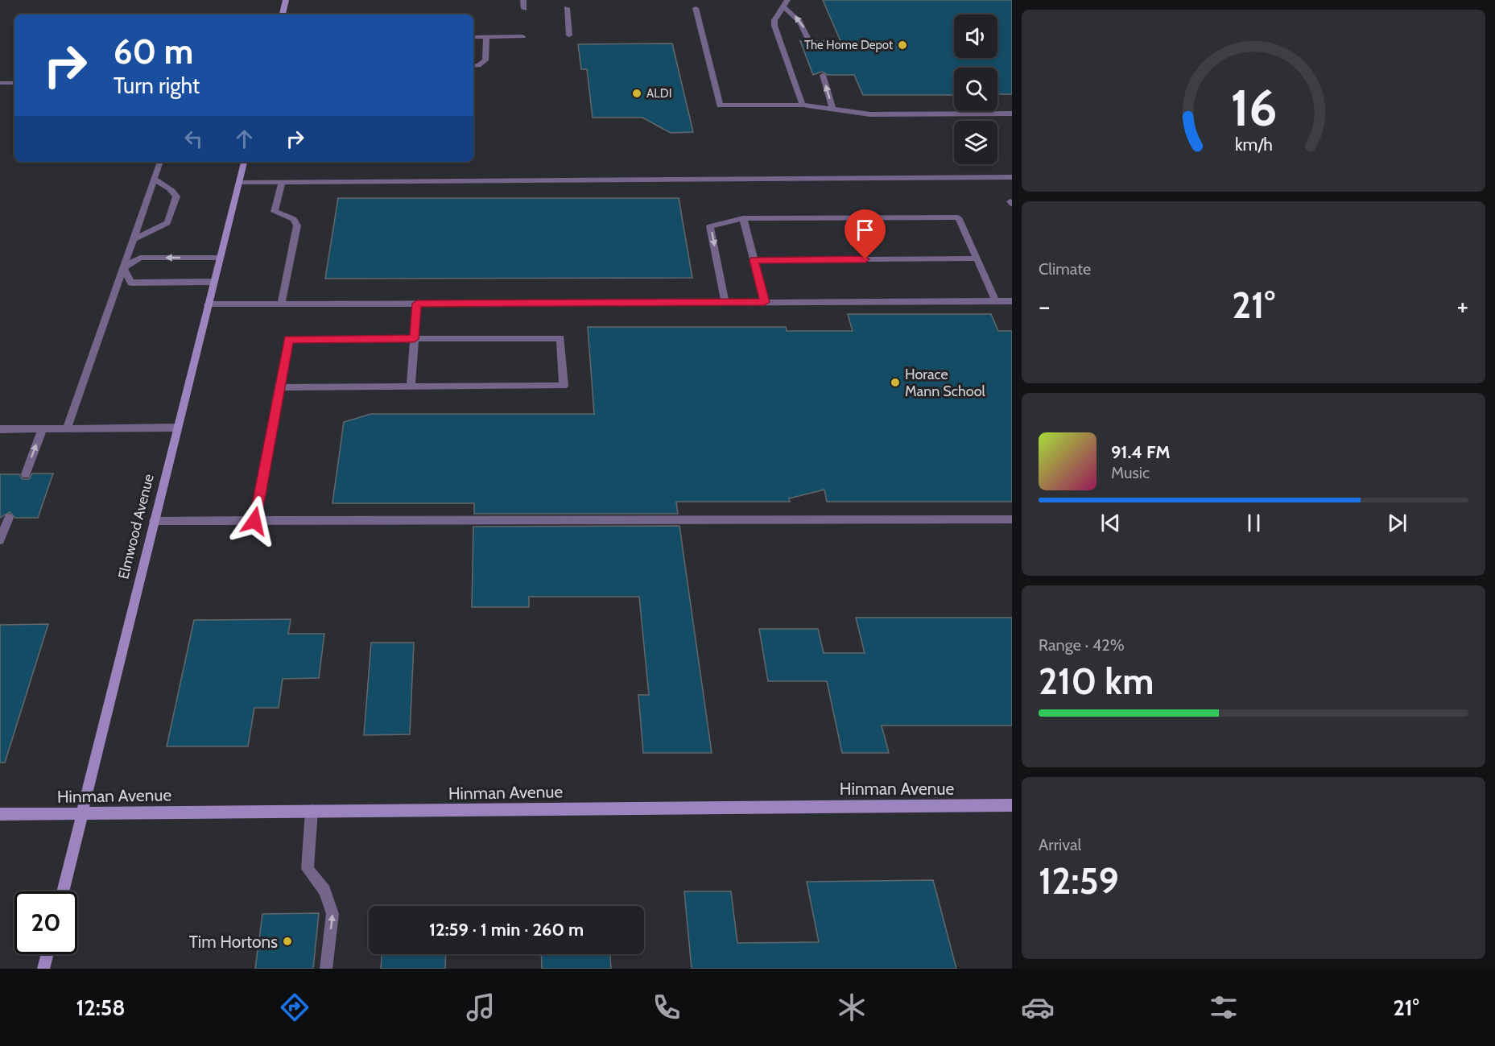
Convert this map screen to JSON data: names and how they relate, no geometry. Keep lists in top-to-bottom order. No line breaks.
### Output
{"streets":{"street":["Elmwood Avenue","Hinman Avenue"]},"crossings":[["Elmwood Avenue","Hinman Avenue"]],"places":["The Home Depot","ALDI","Horace Mann School","Tim Hortons"],"page":{"turn":["60 m","Turn right"],"tile":["Climate",["Range · 42%","210 km"],["Arrival","12:59"]],"heat":["−","21°","+"],"song":["91.4 FM","Music"],"limit":"20","trip":"12:59 · 1 min · 260 m","tabs":["12:58","21°"],"gauge":["16","km/h"]}}
